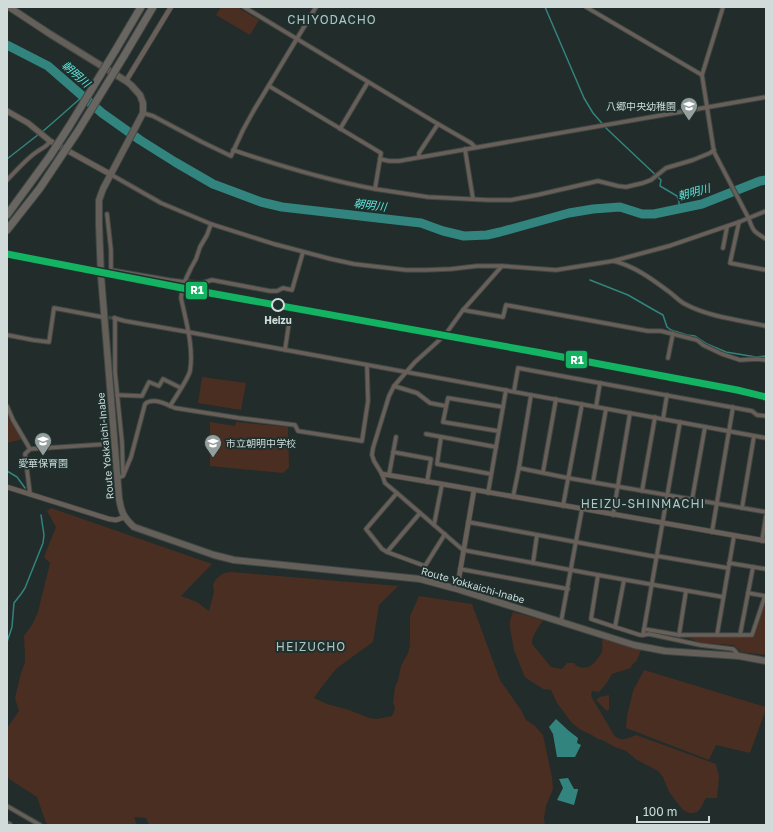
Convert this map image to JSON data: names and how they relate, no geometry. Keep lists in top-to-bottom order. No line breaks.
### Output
{"streets":{"main road":["Route Yokkaichi-Inabe"]},"districts":["CHIYODACHO","HEIZU-SHINMACHI","HEIZUCHO"],"water":["朝明川"],"places":{"school or university":["八郷中央幼稚園","愛華保育園","市立朝明中学校"],"other":["Heizu"]},"lines":["transit line R1"],"scale_bar":"100 m"}
